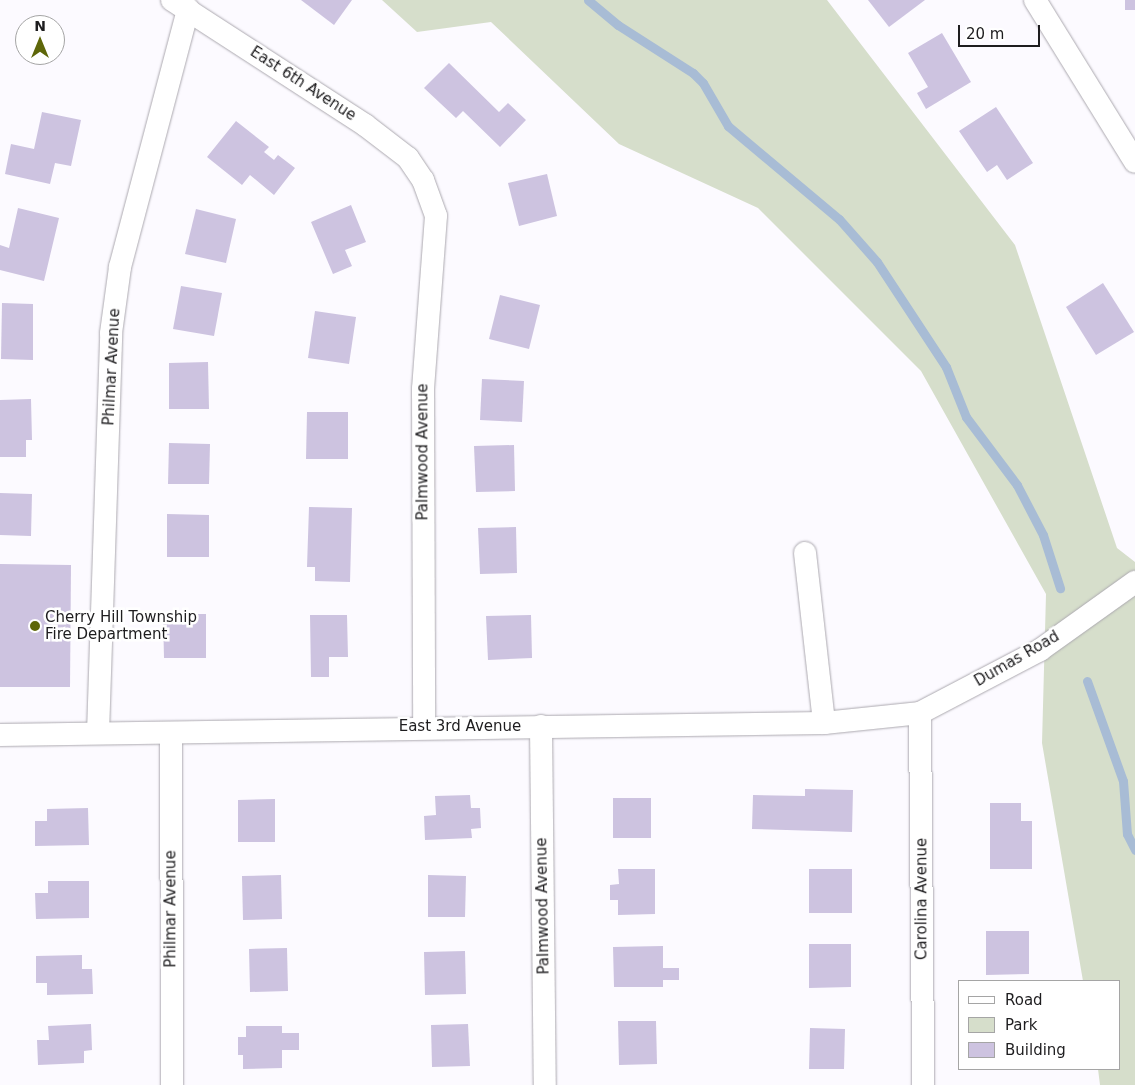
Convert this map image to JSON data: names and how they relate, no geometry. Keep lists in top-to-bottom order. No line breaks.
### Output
{"streets":{"street":["East 6th Avenue","Philmar Avenue","Palmwood Avenue","Dumas Road","East 3rd Avenue","Carolina Avenue"]},"crossings":[["East 6th Avenue","Philmar Avenue"],["East 6th Avenue","Palmwood Avenue"],["Philmar Avenue","East 3rd Avenue"],["Palmwood Avenue","East 3rd Avenue"],["Dumas Road","East 3rd Avenue"],["Dumas Road","Carolina Avenue"],["East 3rd Avenue","Carolina Avenue"]],"places":["Cherry Hill Township Fire Department"],"legend":["Road","Park","Building"],"scale_bar":"20 m","north":"top"}
